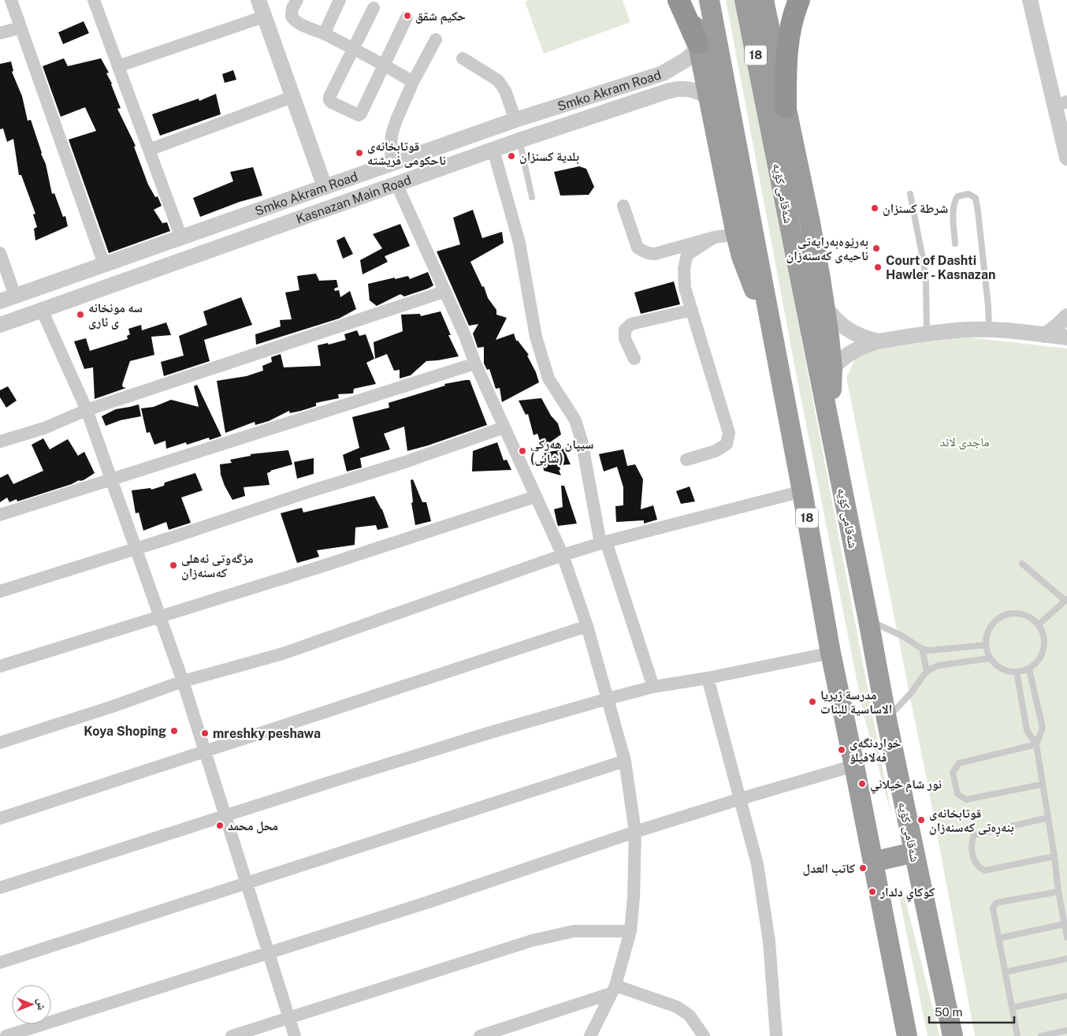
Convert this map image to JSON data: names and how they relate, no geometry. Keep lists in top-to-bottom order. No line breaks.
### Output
{"streets":{"highway":["18","شەقامی کۆیە"],"street":["Smko Akram Road","Kasnazan Main Road"]},"parks":["ماجدی لاند"],"places":["حكيم شقق","قوتابخانەی ناحکومی فریشتە","بلدية كسنزان","شرطة كسنزان","بەرێوەبەرایەتی ناحیەی کەسنەزان","Court of Dashti Hawler - Kasnazan","سه مونخانه ی ئاری","سیپان هەرکی (شابی)","مزگەوتی ئەهلی کەسنەزان","مدرسة ژيريا الاساسية للبنات","Koya Shoping","mreshky peshawa","خواردنگەی فەلافیلۆ","نور شام خيلاني","قوتابخانەی بنەڕەتی کەسنەزان","محل محمد","كاتب العدل","كوكاي دلدار"],"scale_bar":"50 m","north":"right"}
